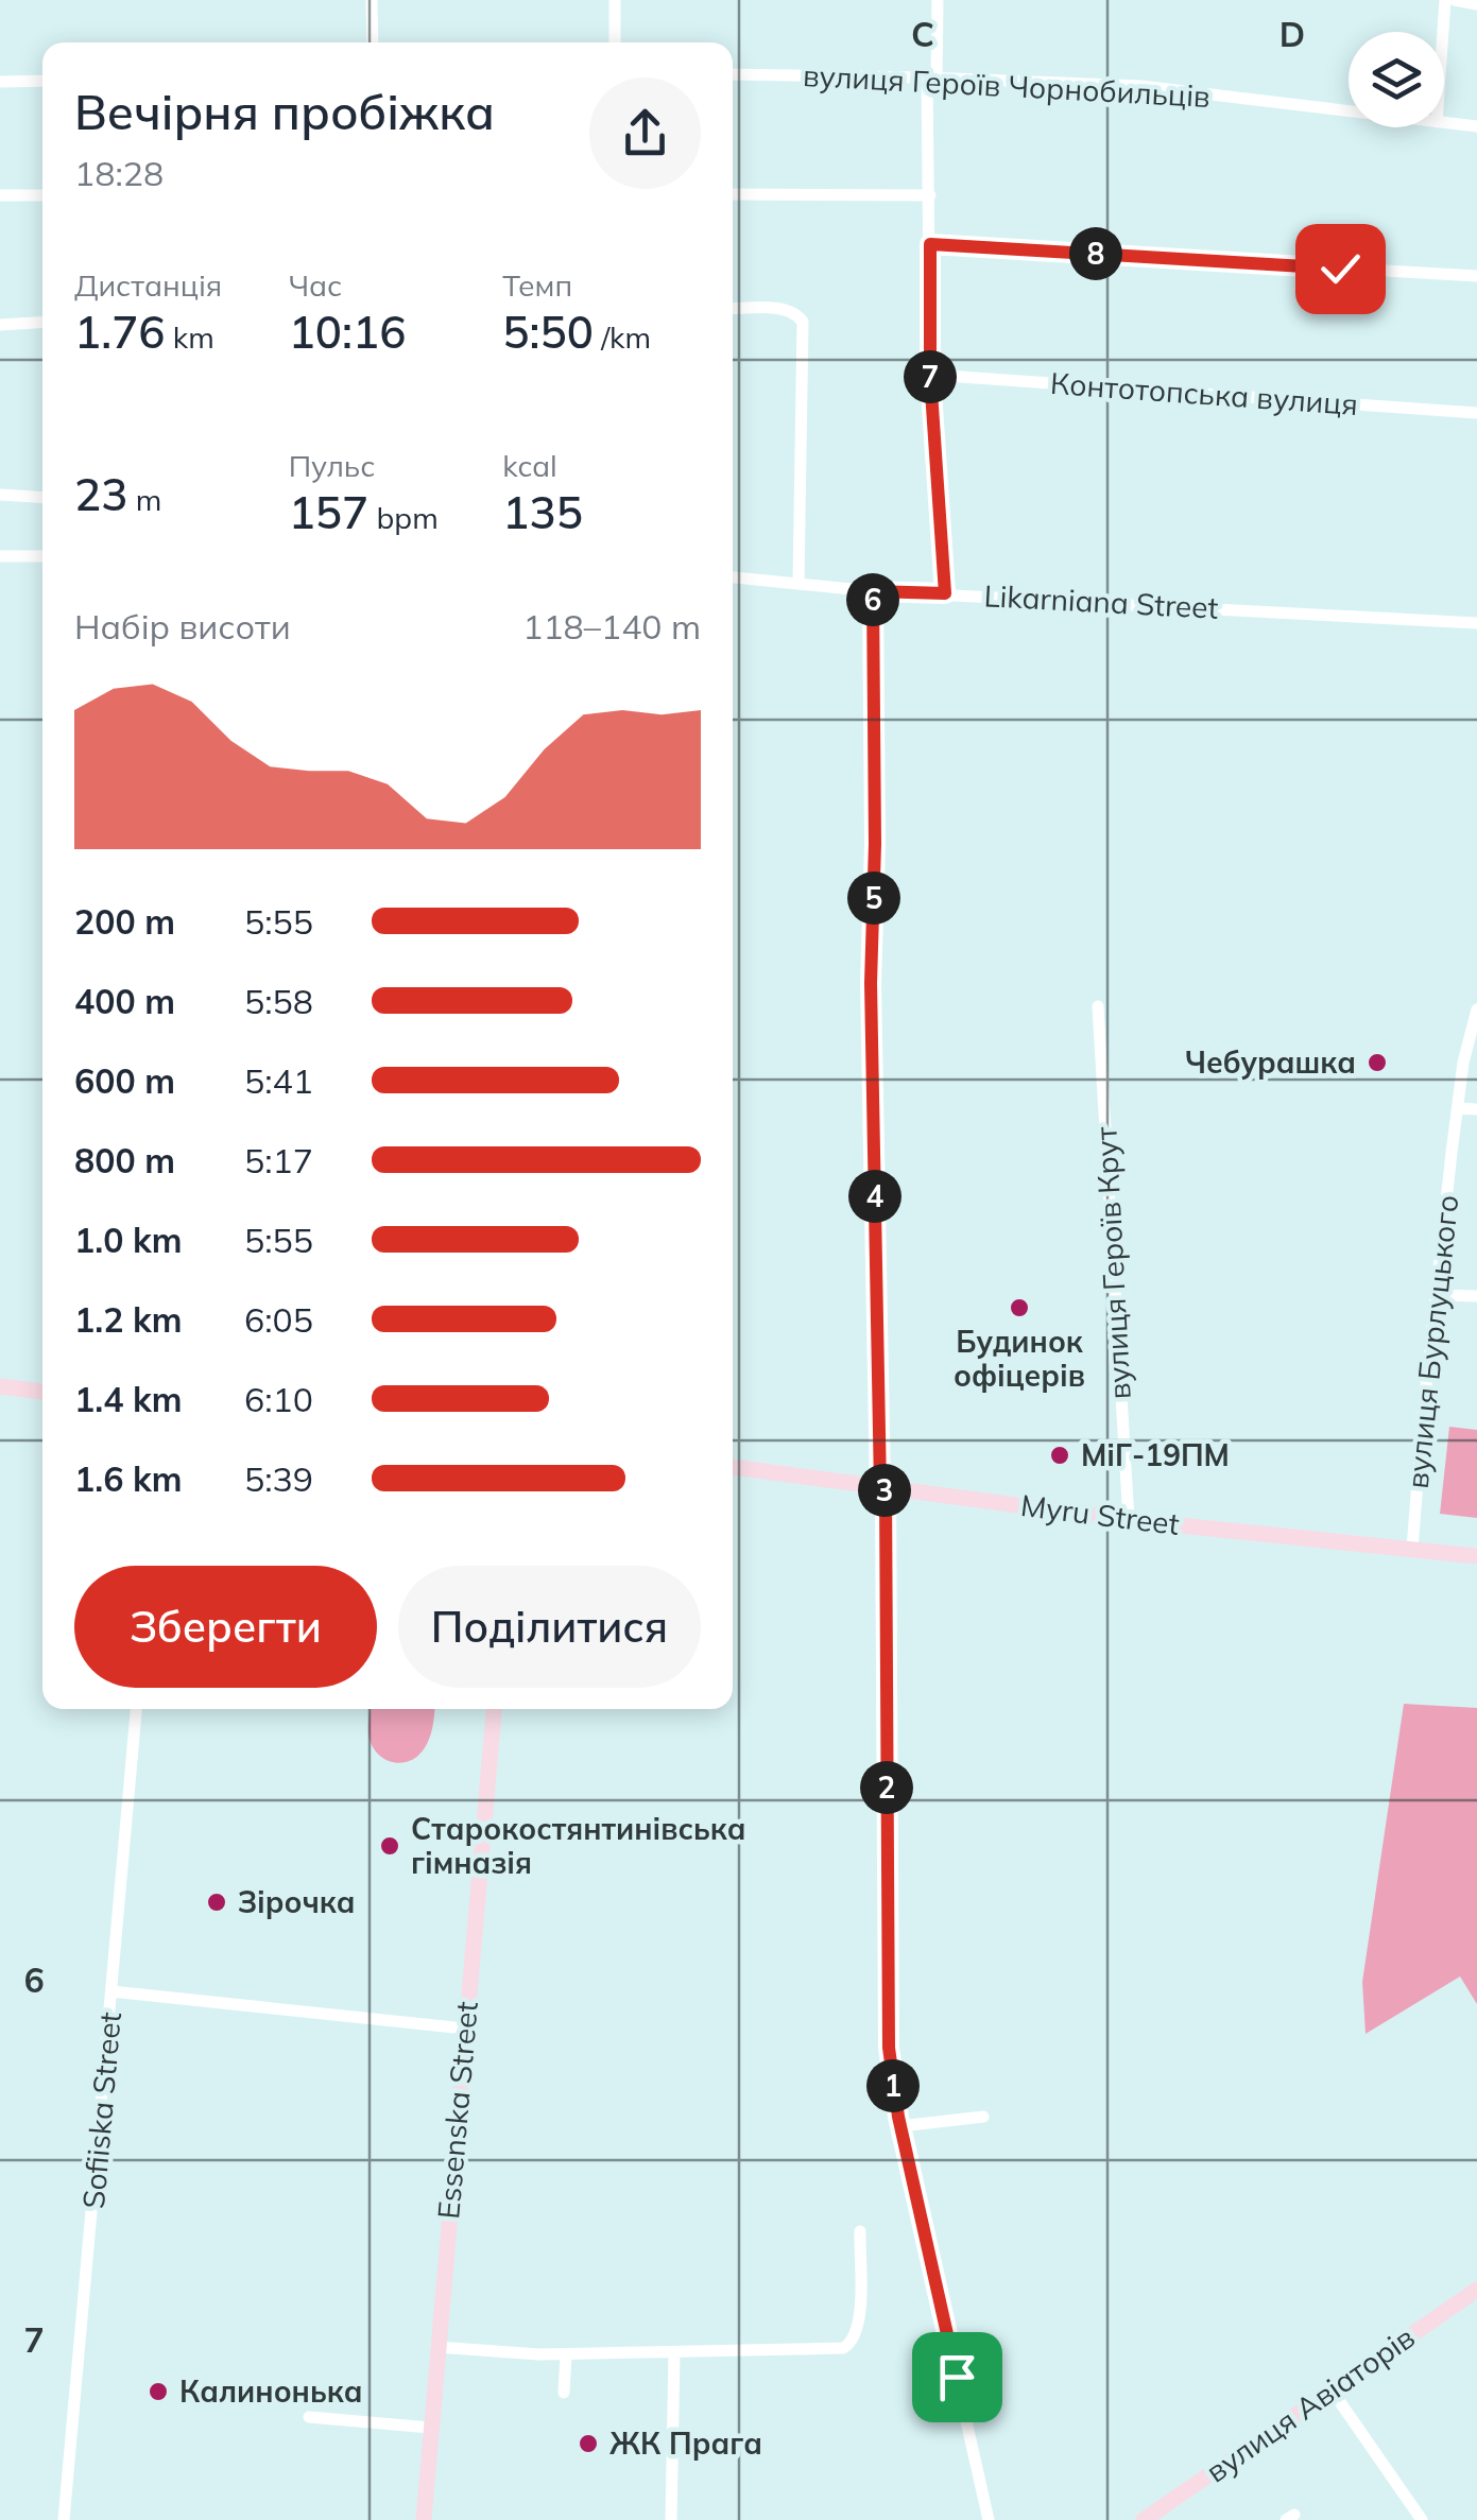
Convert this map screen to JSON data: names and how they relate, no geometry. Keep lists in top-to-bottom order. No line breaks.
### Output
{"streets":{"street":["вулиця Героїв Чорнобильців","Контотопська вулиця","Likarniana Street","вулиця Героїв Крут","вулиця Бурлуцького","Myru Street","Sofiiska Street","Essenska Street","вулиця Авіаторів"]},"crossings":[["вулиця Героїв Крут","Myru Street"],["вулиця Бурлуцького","Myru Street"]],"places":["Чебурашка","Будинок офіцерів","МіГ-19ПМ","Старокостянтинівська гімназія","Зірочка","Калинонька","ЖК Прага"],"page":{"heading":["Вечірня пробіжка","18:28"],"stats":[["Дистанція","1.76 km"],["Час","10:16"],["Темп","5:50 /km"],["23 m"],["Пульс","157 bpm"],["kcal","135"]],"pins":["8","7","6","5","4","3","2","1"],"chart":["Набір висоти","118–140 m"],"list":[{"name":"200 m","note":"5:55"},{"name":"400 m","note":"5:58"},{"name":"600 m","note":"5:41"},{"name":"800 m","note":"5:17"},{"name":"1.0 km","note":"5:55"},{"name":"1.2 km","note":"6:05"},{"name":"1.4 km","note":"6:10"},{"name":"1.6 km","note":"5:39"}],"buttons":["Зберегти","Поділитися"]},"grid":{"columns":["C","D"],"rows":["6","7"]}}
